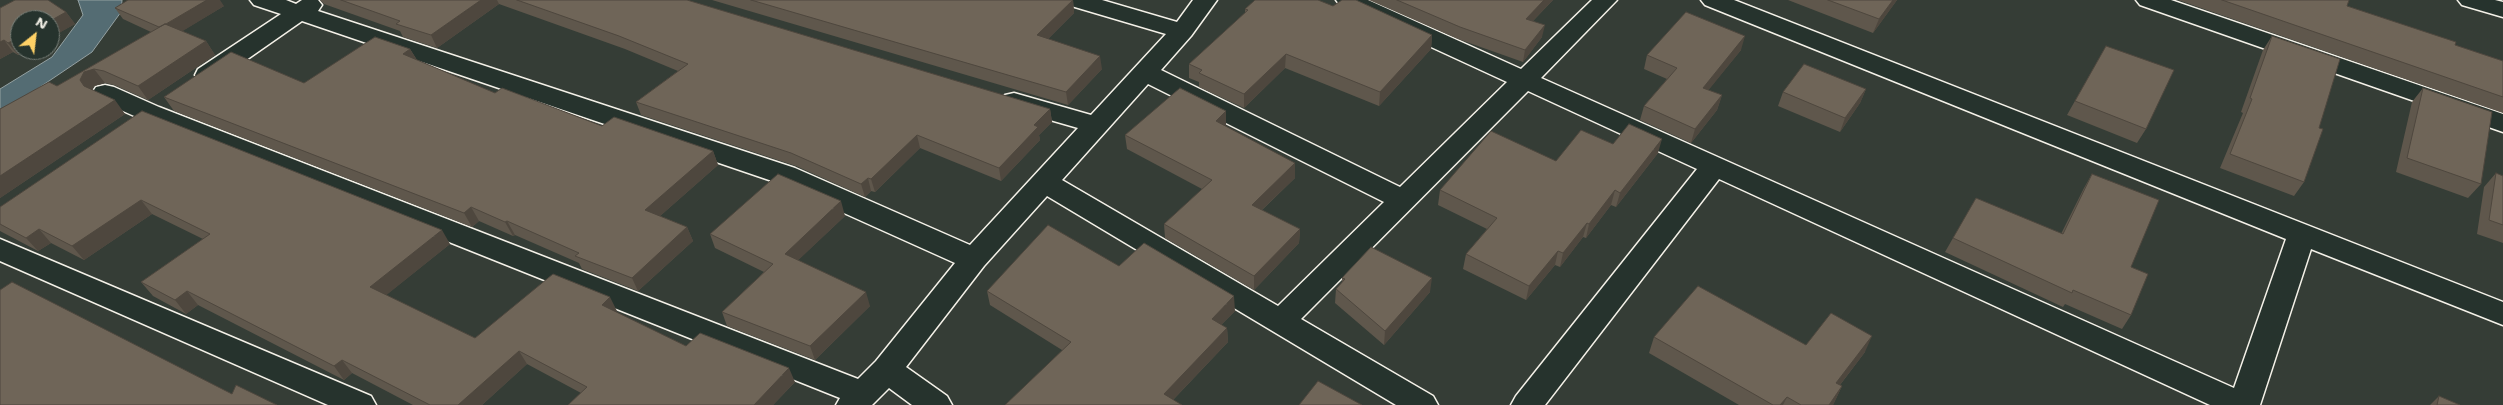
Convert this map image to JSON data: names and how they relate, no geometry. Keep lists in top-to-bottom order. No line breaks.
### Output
{"north":"top right"}
